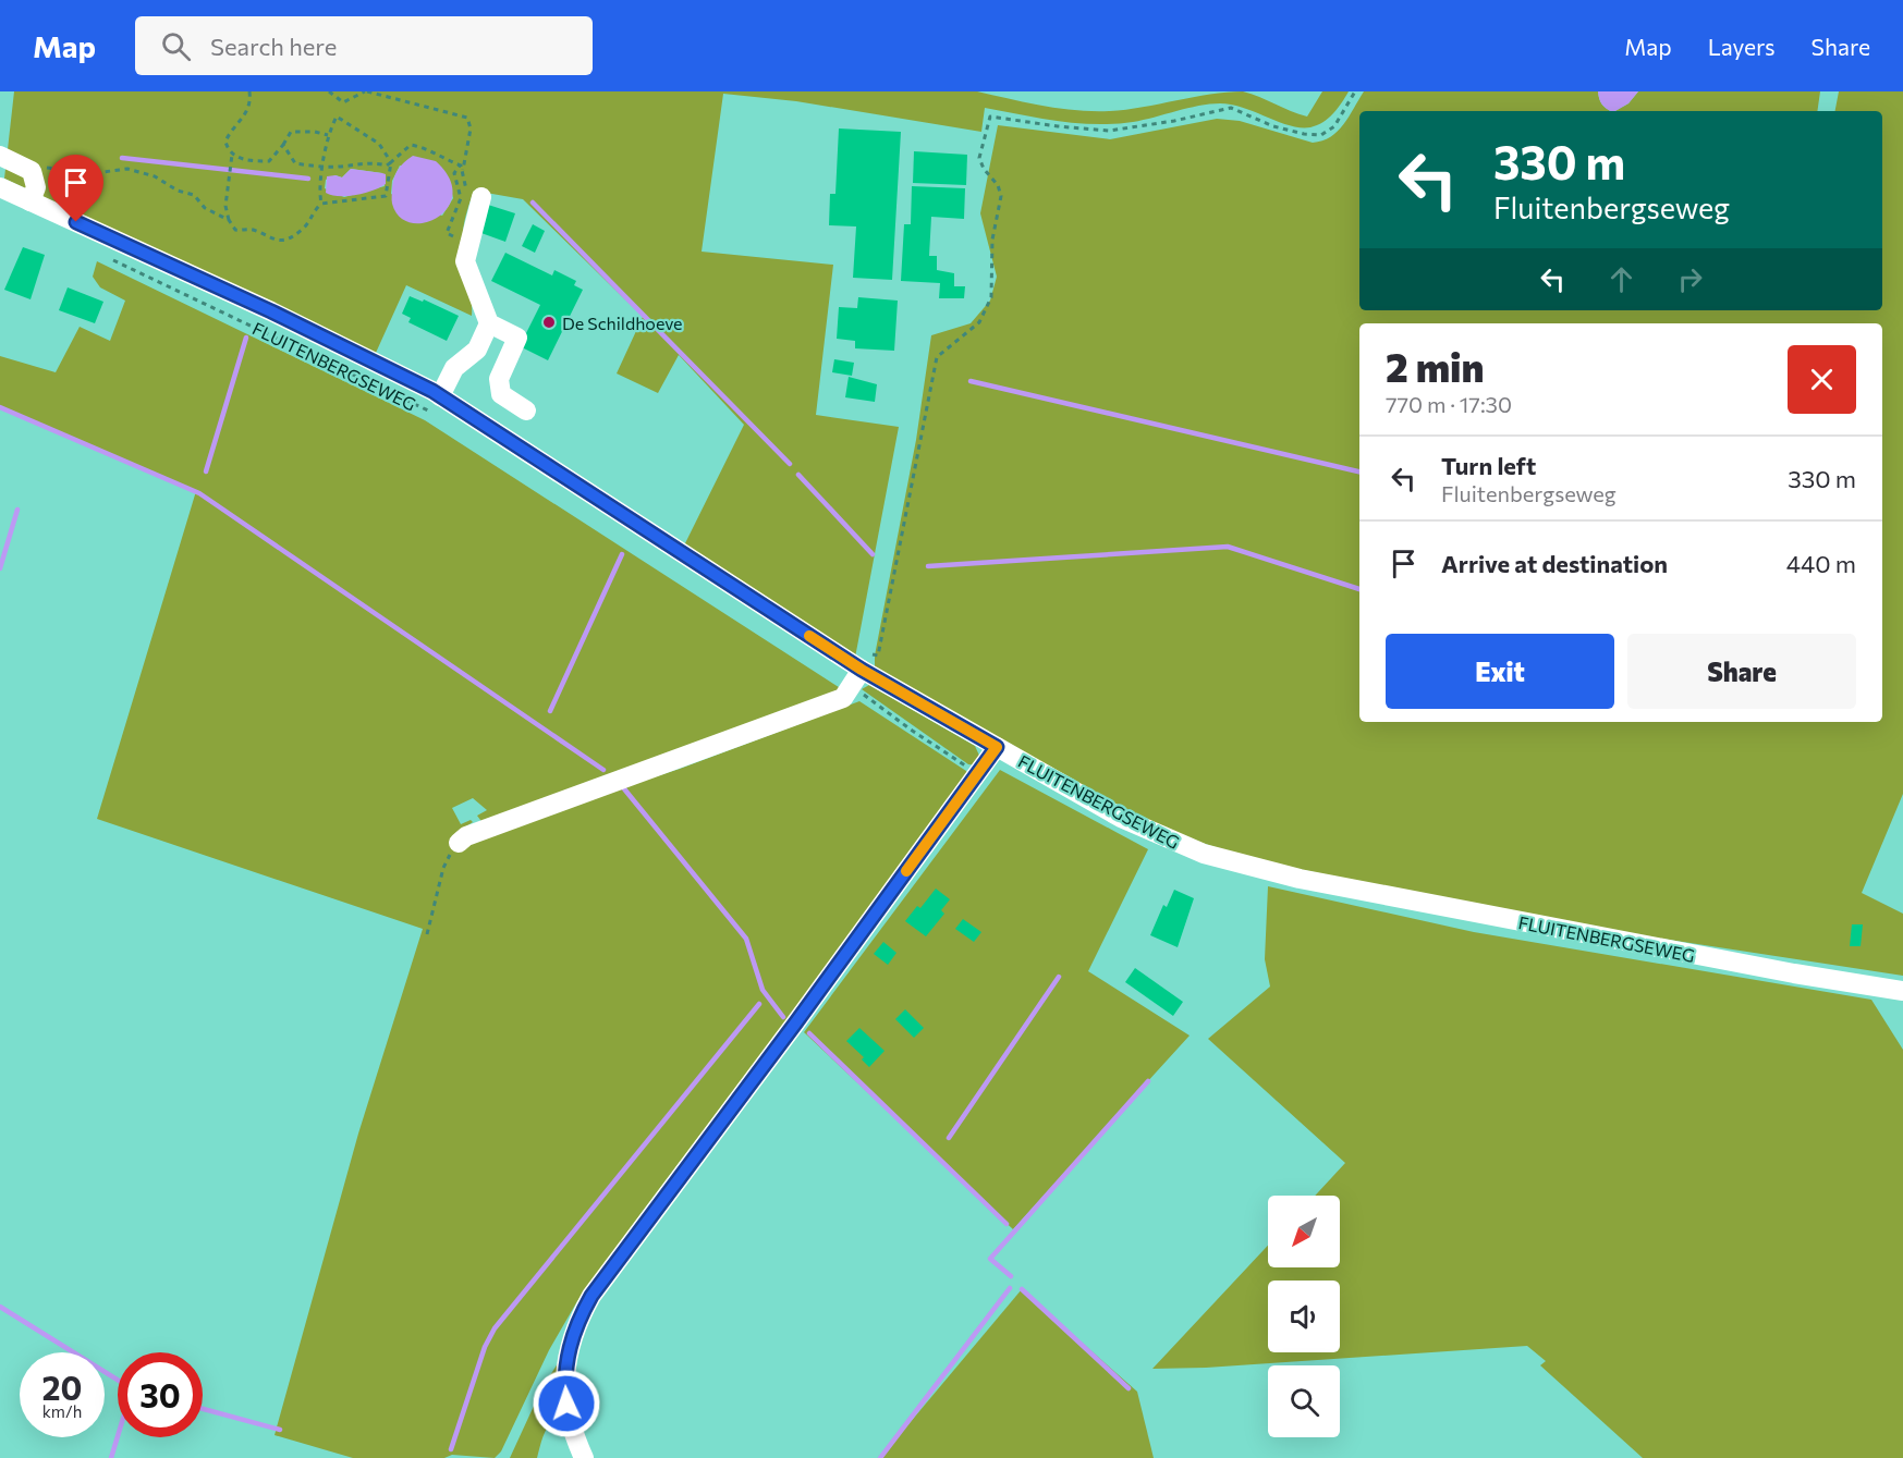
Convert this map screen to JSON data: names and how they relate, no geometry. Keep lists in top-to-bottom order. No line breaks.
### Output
{"streets":{"street":["FLUITENBERGSEWEG"]},"places":["De Schildhoeve"],"north":"bottom left","page":{"header":"Map","search":"Search here","nav":["Map","Layers","Share"],"turn":["330 m","Fluitenbergseweg"],"heading":["2 min","770 m · 17:30"],"list":[{"name":"Turn left","note":"Fluitenbergseweg","value":"330 m"},{"name":"Arrive at destination","value":"440 m"}],"buttons":["Exit","Share"],"speed":"20 km/h","limit":"30"}}
